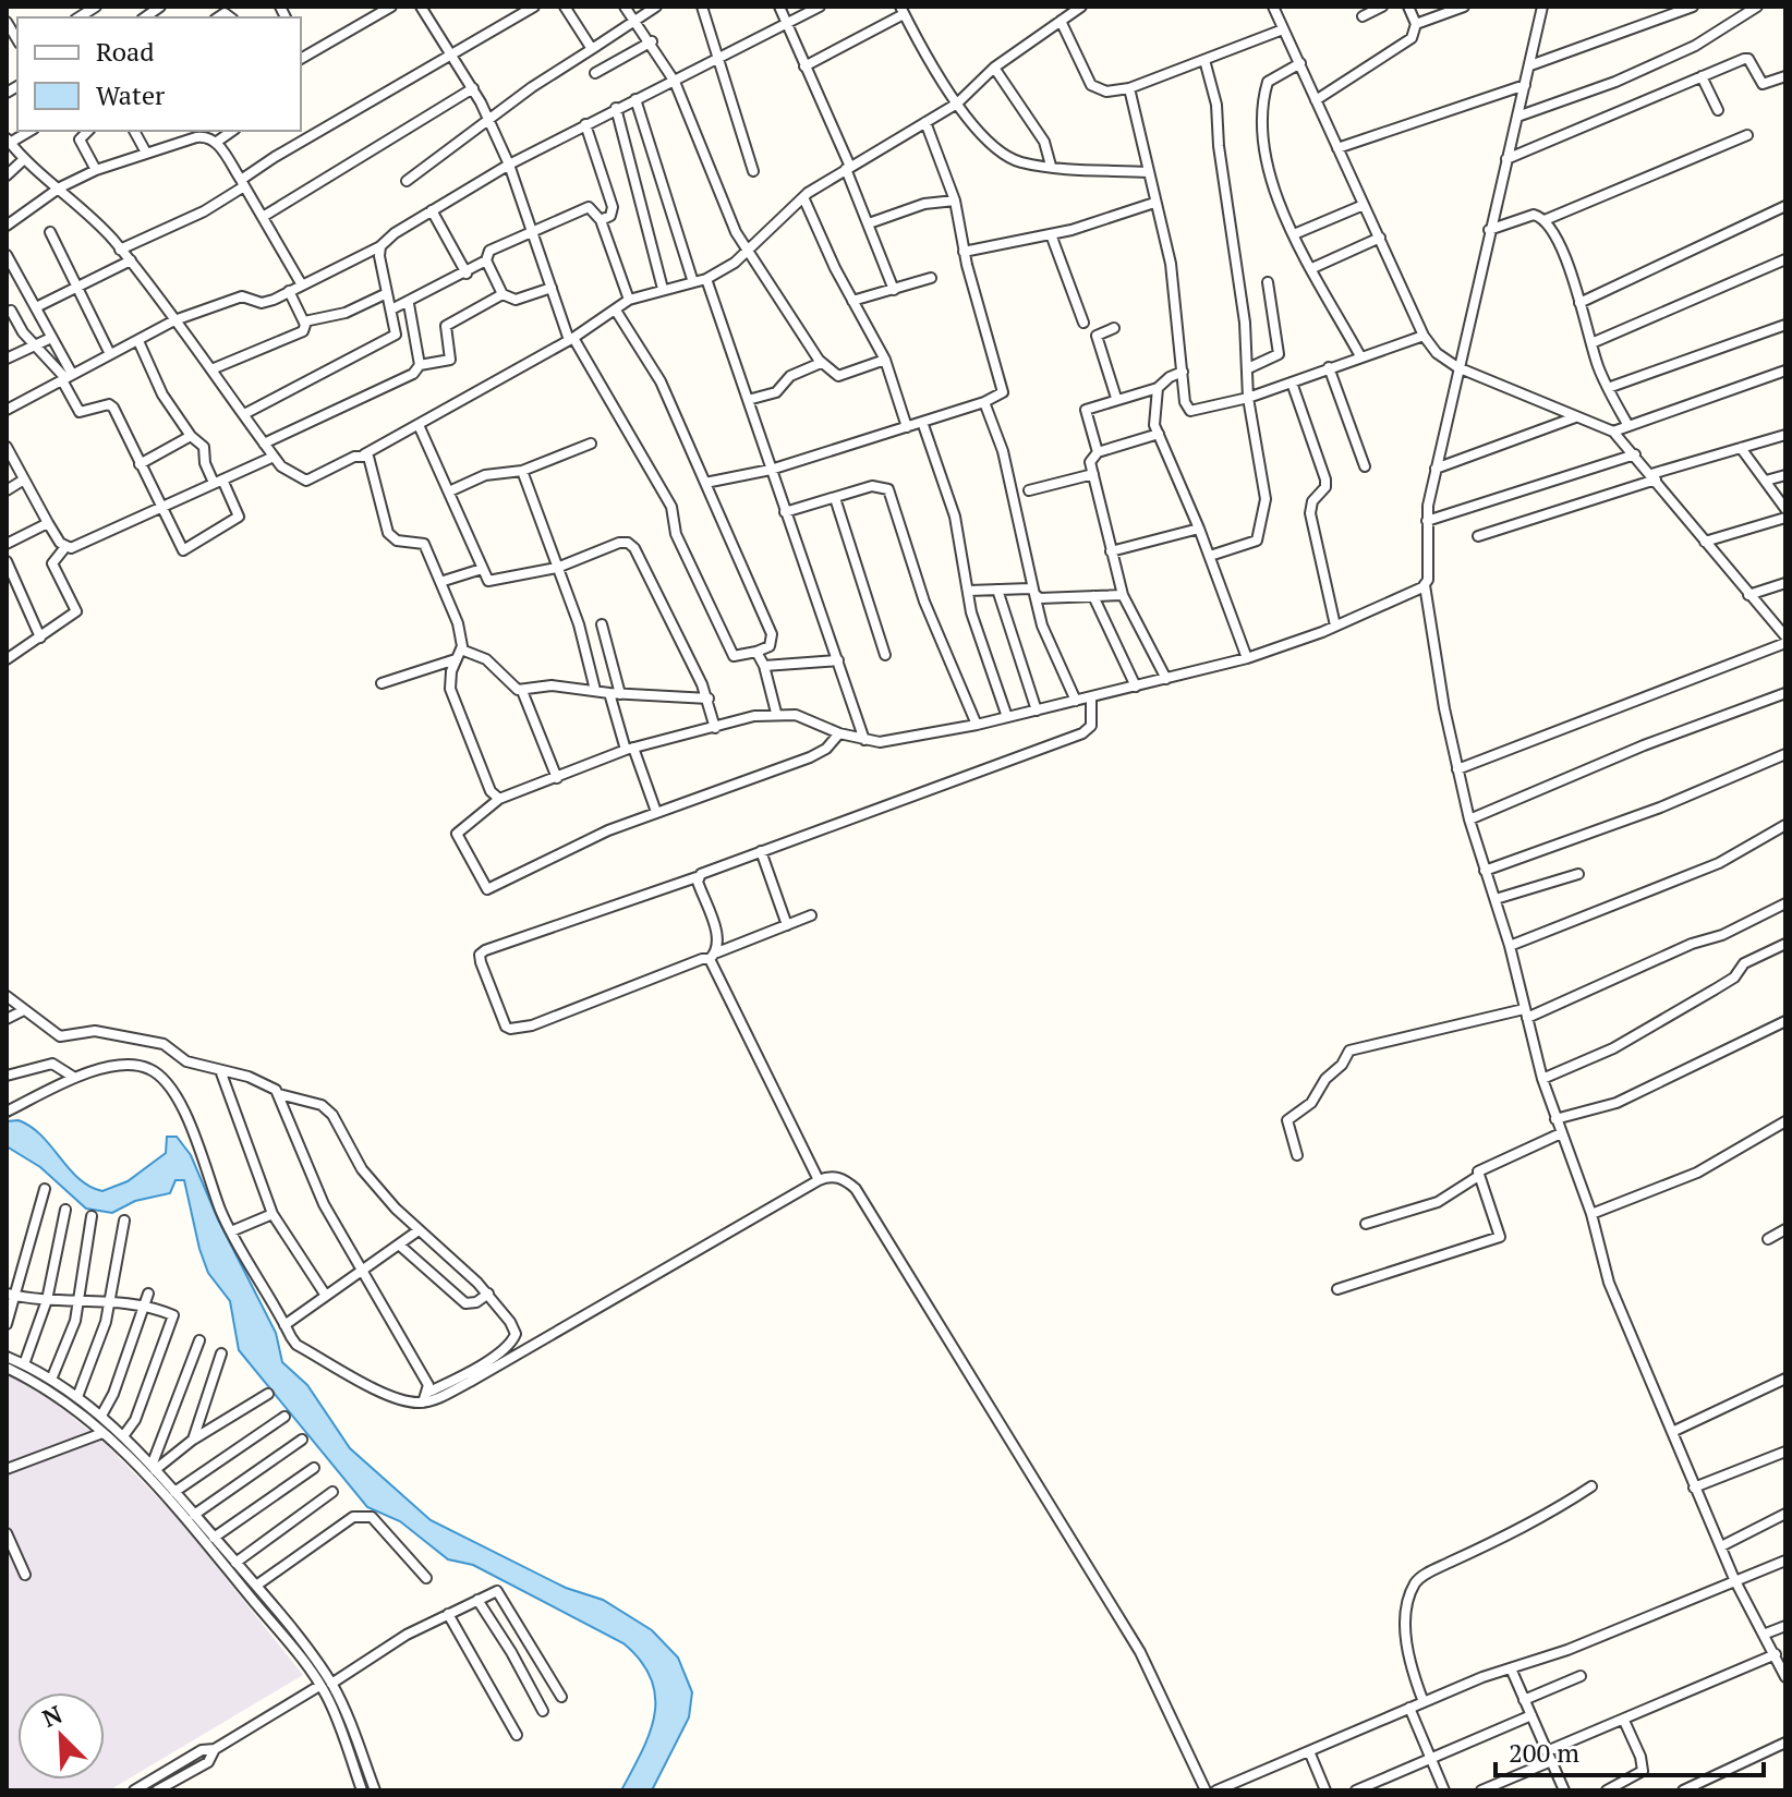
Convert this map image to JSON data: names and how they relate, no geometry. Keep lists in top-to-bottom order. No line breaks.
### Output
{"legend":["Road","Water"],"scale_bar":"200 m","north":"top left"}
